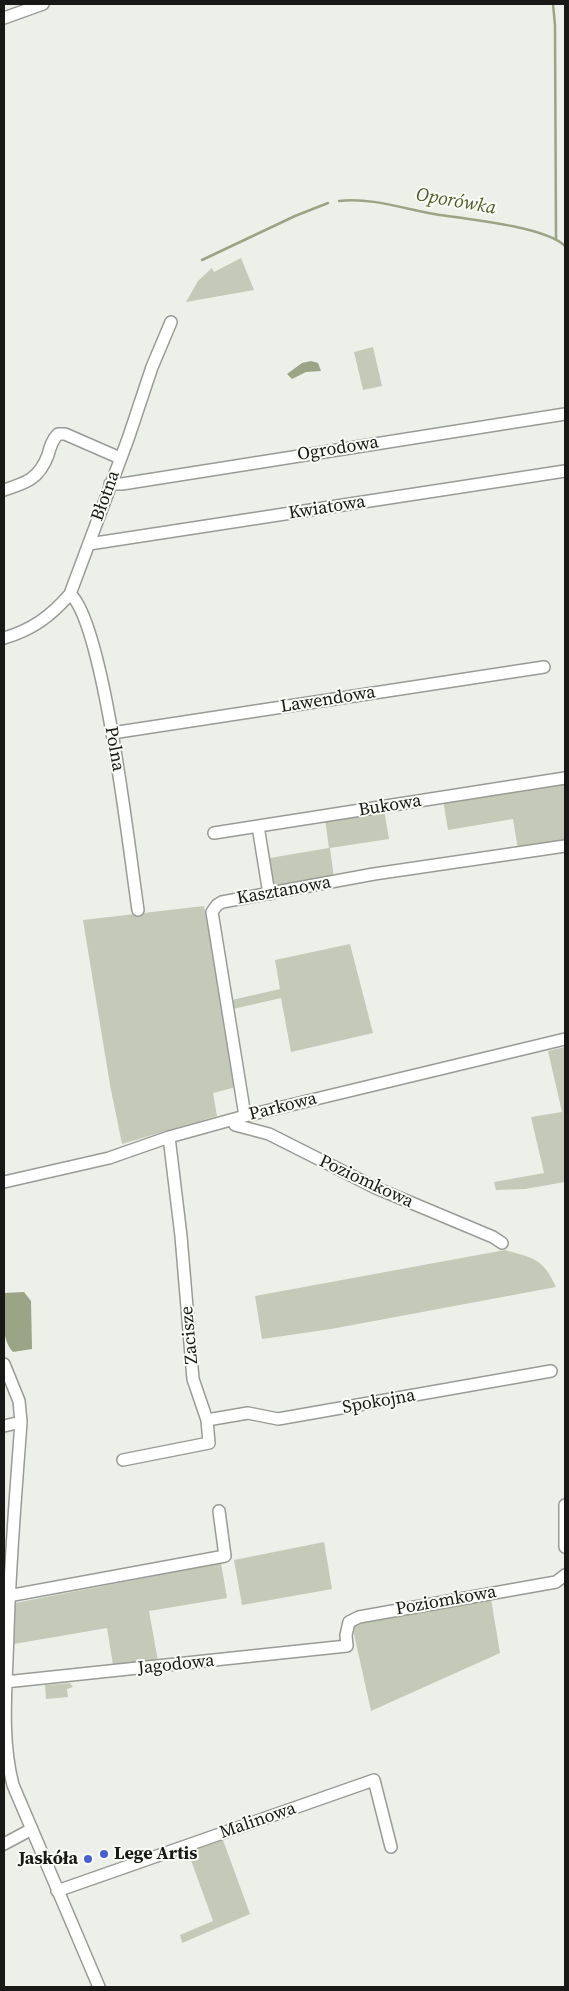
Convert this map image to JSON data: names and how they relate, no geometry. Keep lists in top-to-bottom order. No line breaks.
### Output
{"streets":{"street":["Ogrodowa","Błotna","Kwiatowa","Lawendowa","Polna","Bukowa","Kasztanowa","Parkowa","Poziomkowa","Zacisze","Spokojna","Jagodowa","Malinowa"]},"crossings":[["Ogrodowa","Błotna"],["Błotna","Kwiatowa"],["Błotna","Polna"],["Lawendowa","Polna"],["Kasztanowa","Parkowa"],["Parkowa","Poziomkowa"],["Parkowa","Zacisze"],["Poziomkowa","Jagodowa"],["Zacisze","Spokojna"]],"water":["Oporówka"],"places":["Lege Artis","Jaskóła"]}
